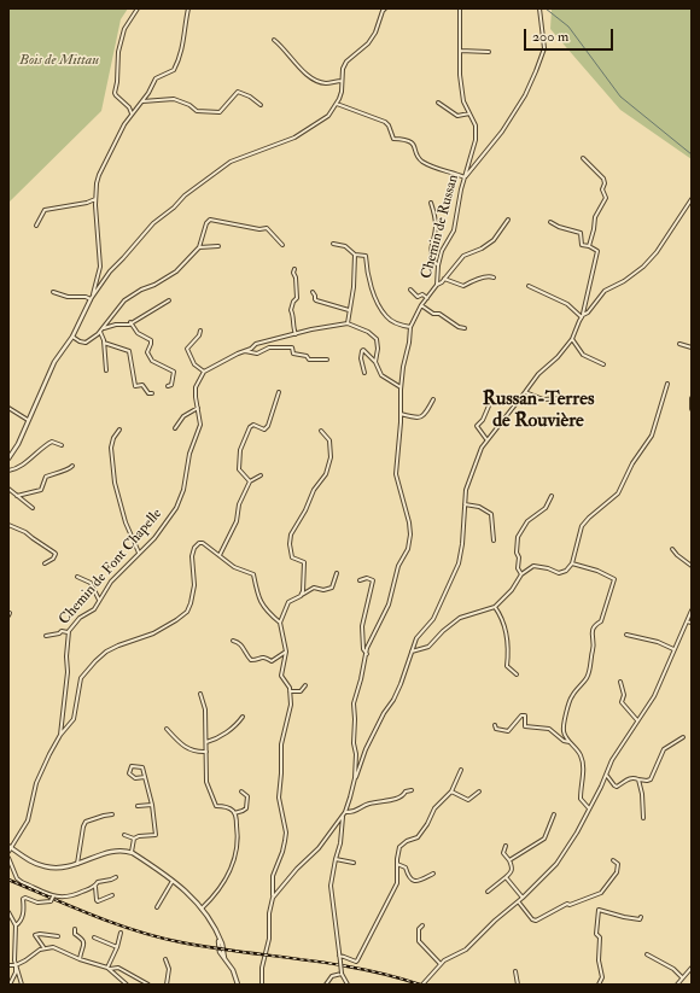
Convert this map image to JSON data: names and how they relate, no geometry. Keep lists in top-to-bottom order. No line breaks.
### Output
{"streets":{"street":["Chemin de Russan","Chemin de Font Chapelle"]},"districts":["Russan-Terres de Rouvière"],"parks":["Bois de Mittau"],"scale_bar":"200 m"}
